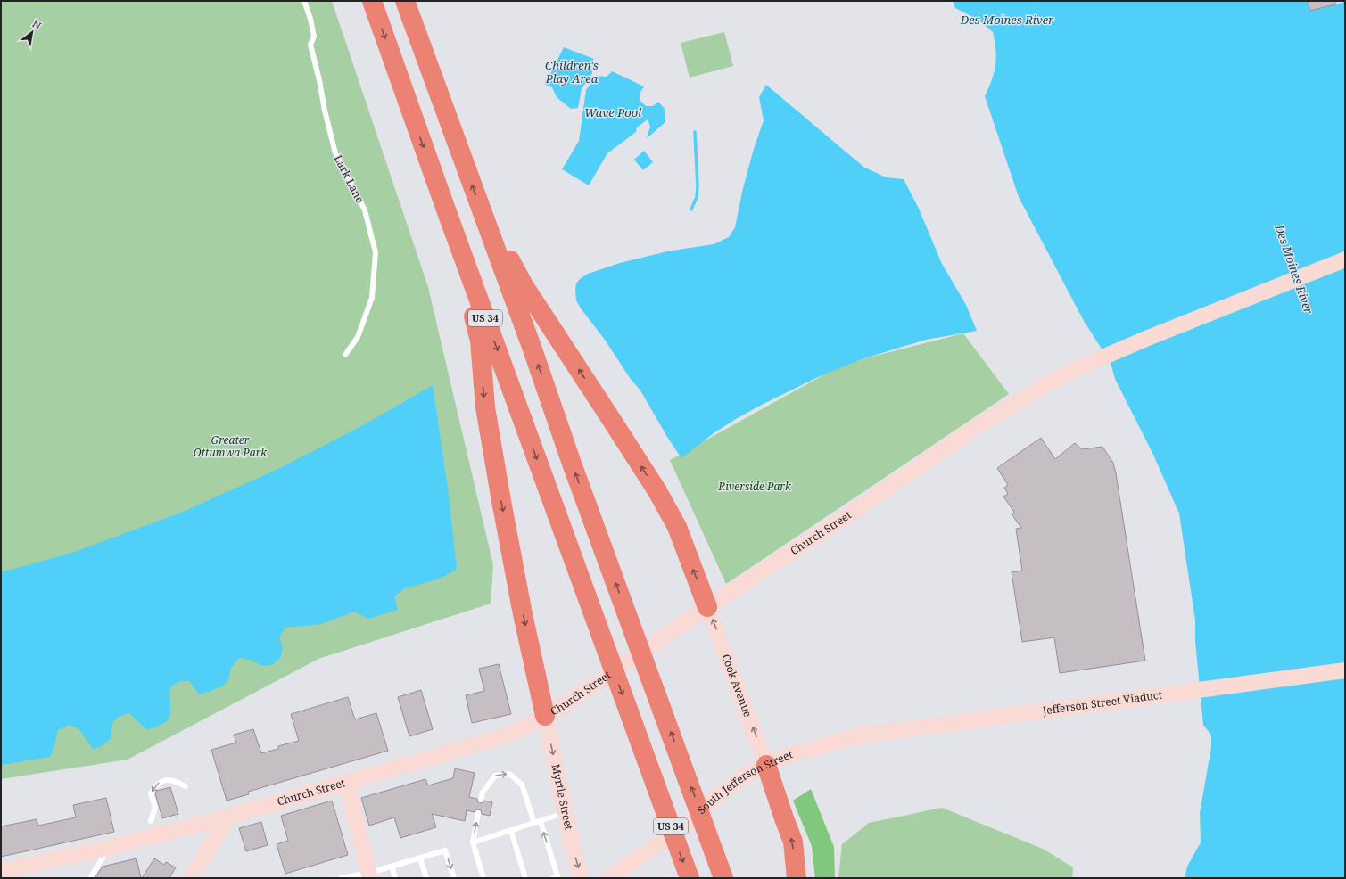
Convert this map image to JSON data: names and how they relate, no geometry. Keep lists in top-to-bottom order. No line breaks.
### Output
{"streets":{"highway":["US 34"],"main road":["Church Street","Cook Avenue","Jefferson Street Viaduct","South Jefferson Street","Myrtle Street"],"lane":["Lark Lane"]},"crossings":[["Church Street","Cook Avenue"],["Church Street","Myrtle Street"],["Cook Avenue","South Jefferson Street"],["Jefferson Street Viaduct","South Jefferson Street"]],"one_way":["Cook Avenue","Myrtle Street"],"water":["Des Moines River","Children's Play Area","Wave Pool"],"parks":["Greater Ottumwa Park","Riverside Park"],"north":"top right"}
